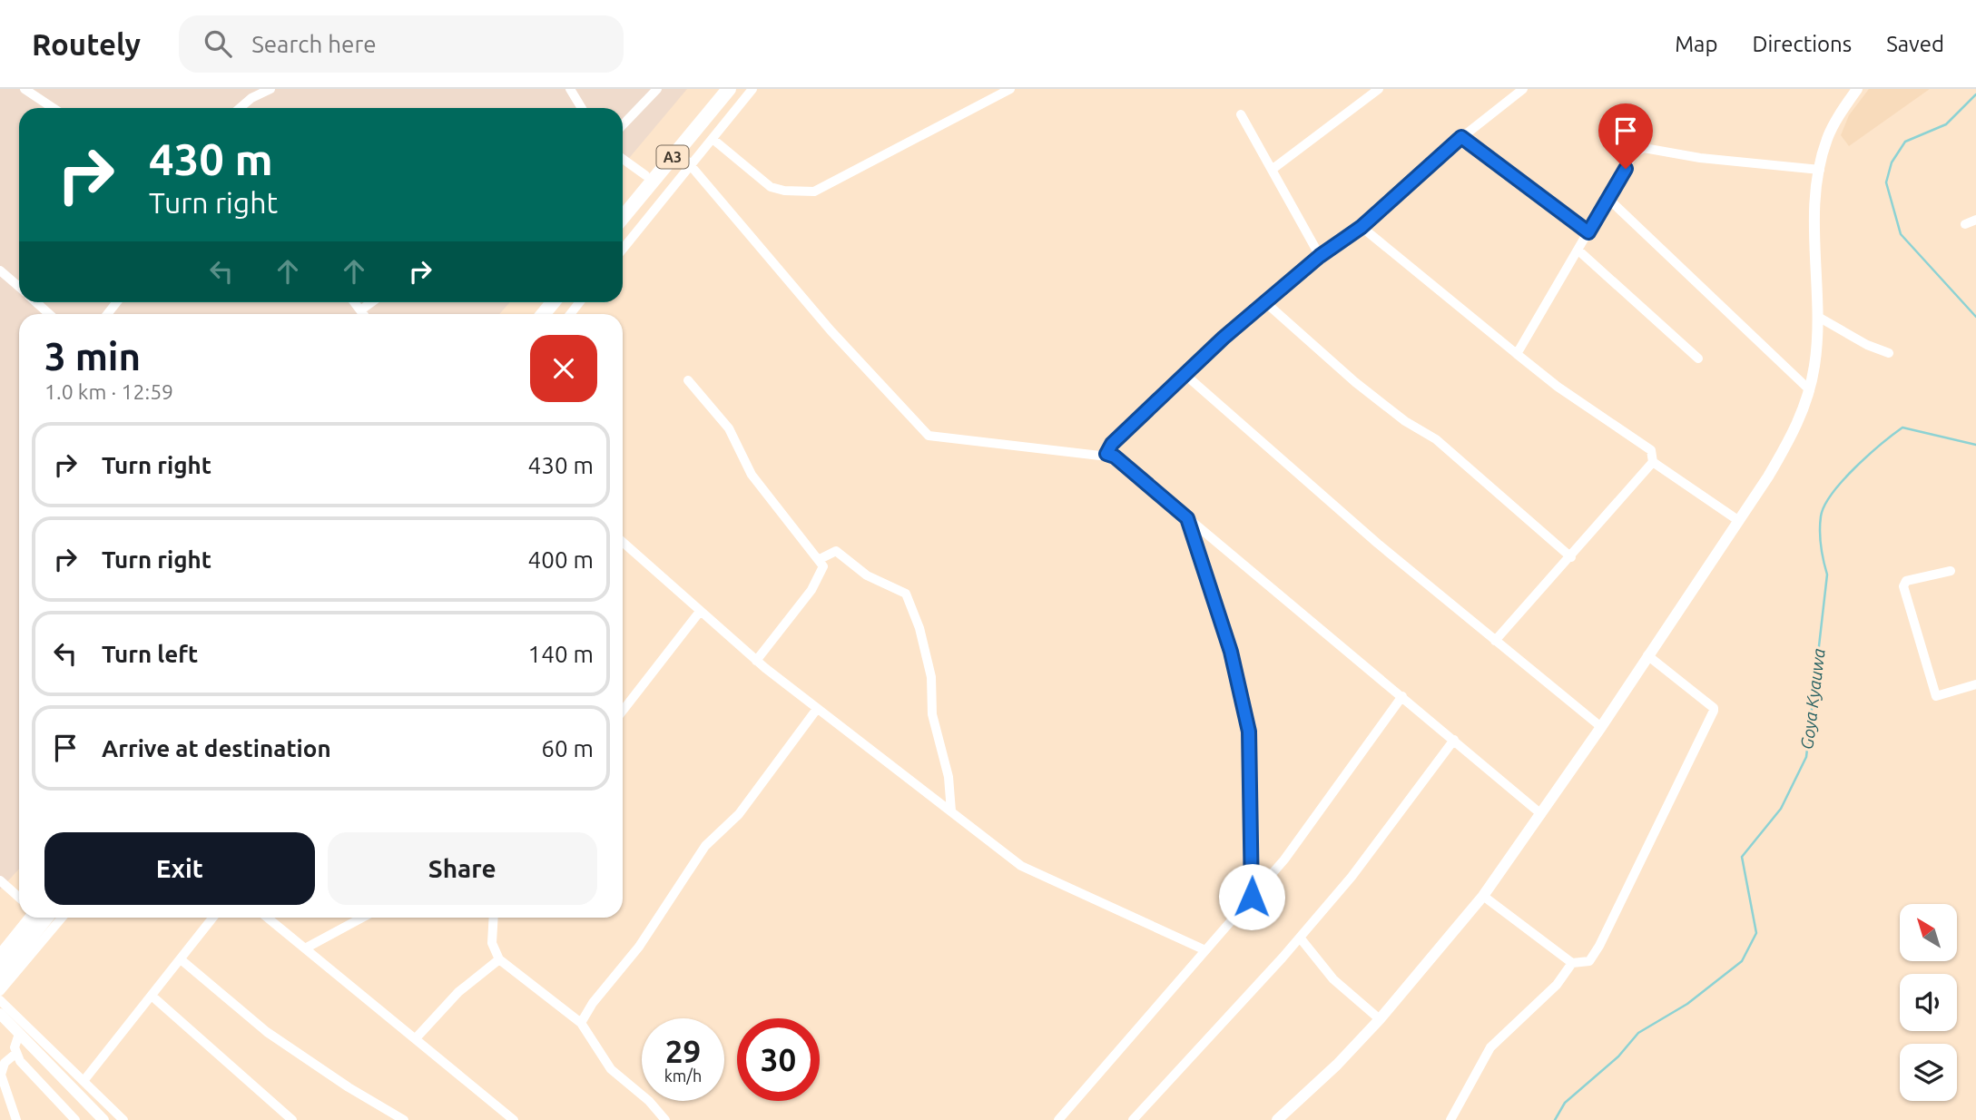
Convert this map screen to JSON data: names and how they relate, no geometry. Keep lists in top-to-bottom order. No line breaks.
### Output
{"streets":{"highway":["A3"]},"water":["Goya Kyauwa"],"north":"top left","page":{"header":"Routely","search":"Search here","nav":["Map","Directions","Saved"],"turn":["430 m","Turn right"],"heading":["3 min","1.0 km · 12:59"],"list":[{"name":"Turn right","value":"430 m"},{"name":"Turn right","value":"400 m"},{"name":"Turn left","value":"140 m"},{"name":"Arrive at destination","value":"60 m"}],"buttons":["Exit","Share"],"speed":"29 km/h","limit":"30"}}
